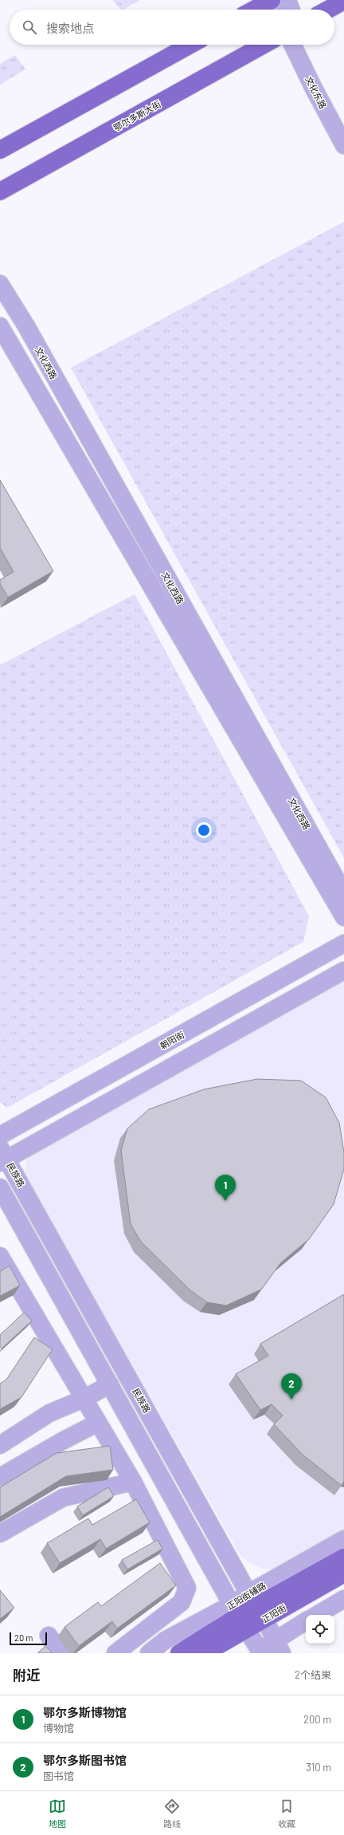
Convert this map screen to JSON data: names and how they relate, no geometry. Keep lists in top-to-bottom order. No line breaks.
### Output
{"streets":{"main road":["鄂尔多斯大街","正阳街"],"street":["文化东路","文化西路","朝阳街","民族路","正阳街辅路"]},"crossings":[["民族路","正阳街辅路"],["民族路","正阳街"],["正阳街辅路","正阳街"]],"scale_bar":"20 m","page":{"search":"搜索地点","pins":["1","2"],"scale":"20 m","heading":["附近","2个结果"],"list":[{"mark":"1","name":"鄂尔多斯博物馆","note":"博物馆","value":"200 m"},{"mark":"2","name":"鄂尔多斯图书馆","note":"图书馆","value":"310 m"}],"nav":["地图","路线","收藏"]}}
